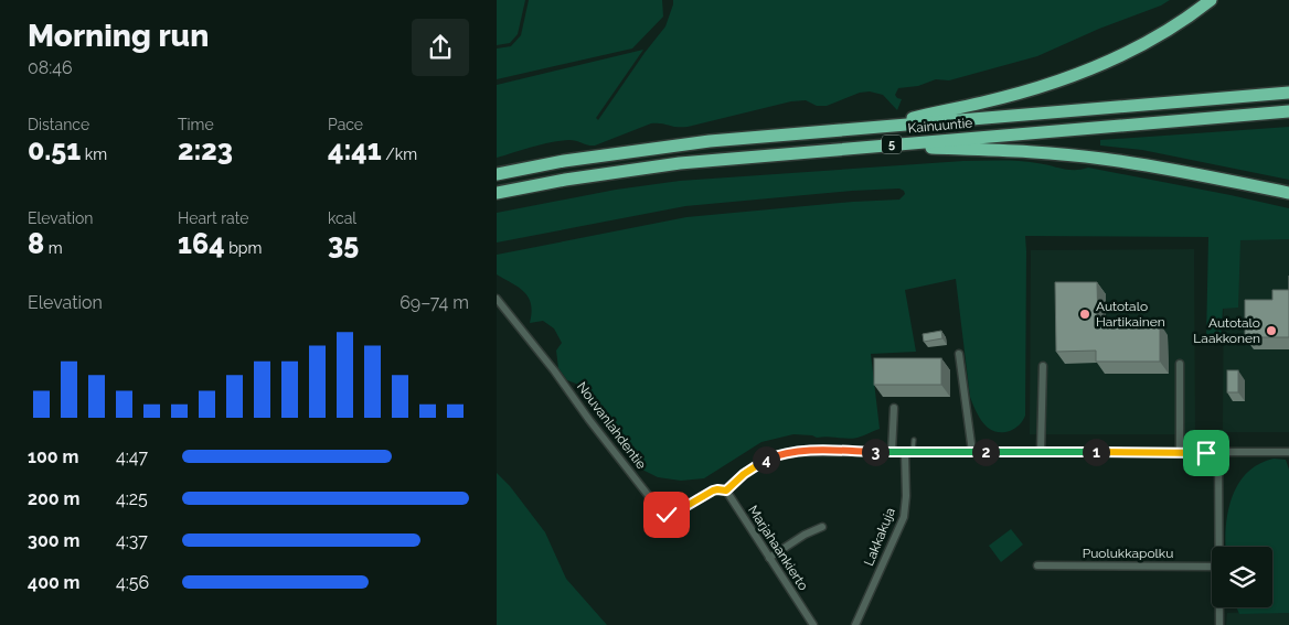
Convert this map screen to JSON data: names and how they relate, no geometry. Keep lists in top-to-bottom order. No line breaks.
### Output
{"streets":{"highway":["Kainuuntie","5"],"street":["Nouvanlahdentie","Lakkakuja","Marjahaankierto","Puolukkapolku"]},"crossings":[["Nouvanlahdentie","Marjahaankierto"]],"places":["Autotalo Hartikainen","Autotalo Laakkonen"],"page":{"heading":["Morning run","08:46"],"stats":[["Distance","0.51 km"],["Time","2:23"],["Pace","4:41 /km"],["Elevation","8 m"],["Heart rate","164 bpm"],["kcal","35"]],"chart":["Elevation","69–74 m"],"list":[{"name":"100 m","note":"4:47"},{"name":"200 m","note":"4:25"},{"name":"300 m","note":"4:37"},{"name":"400 m","note":"4:56"}],"pins":["1","2","3","4"]}}
